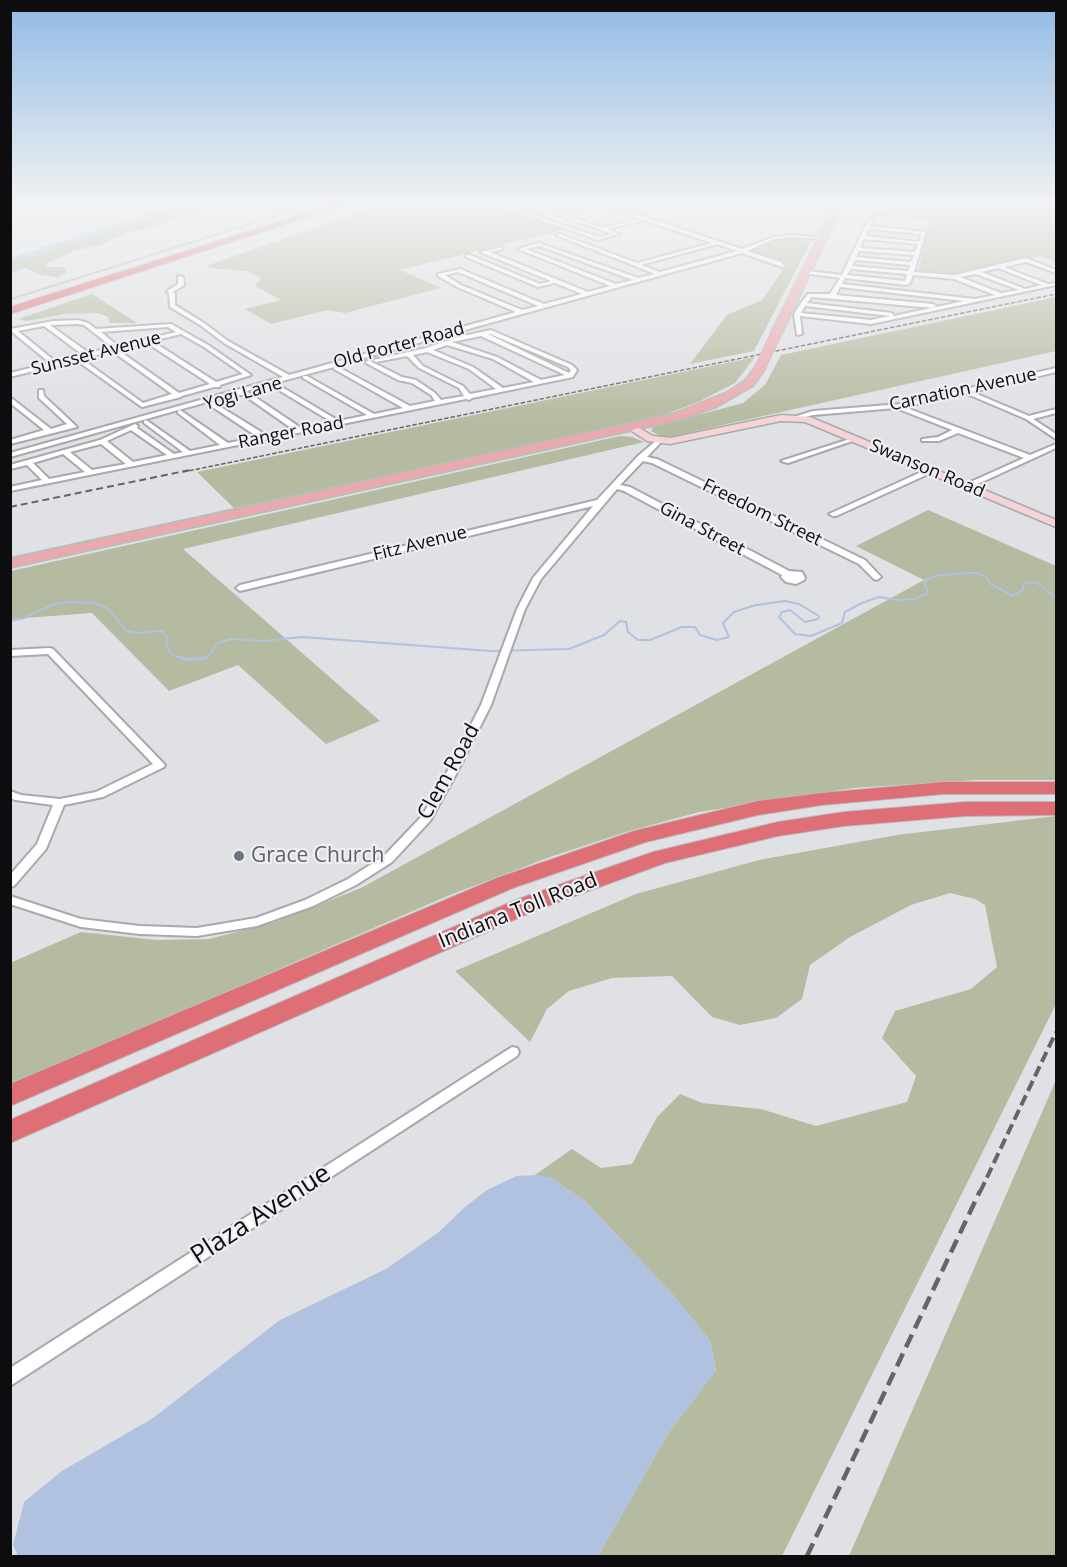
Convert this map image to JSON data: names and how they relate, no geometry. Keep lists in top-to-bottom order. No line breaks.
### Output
{"streets":{"highway":["Indiana Toll Road"],"street":["Old Porter Road","Sunsset Avenue","Carnation Avenue","Yogi Lane","Ranger Road","Swanson Road","Freedom Street","Gina Street","Fitz Avenue","Clem Road","Plaza Avenue"]},"crossings":[["Carnation Avenue","Swanson Road"],["Yogi Lane","Ranger Road"],["Freedom Street","Clem Road"],["Gina Street","Clem Road"],["Fitz Avenue","Clem Road"]],"places":["Grace Church"]}
